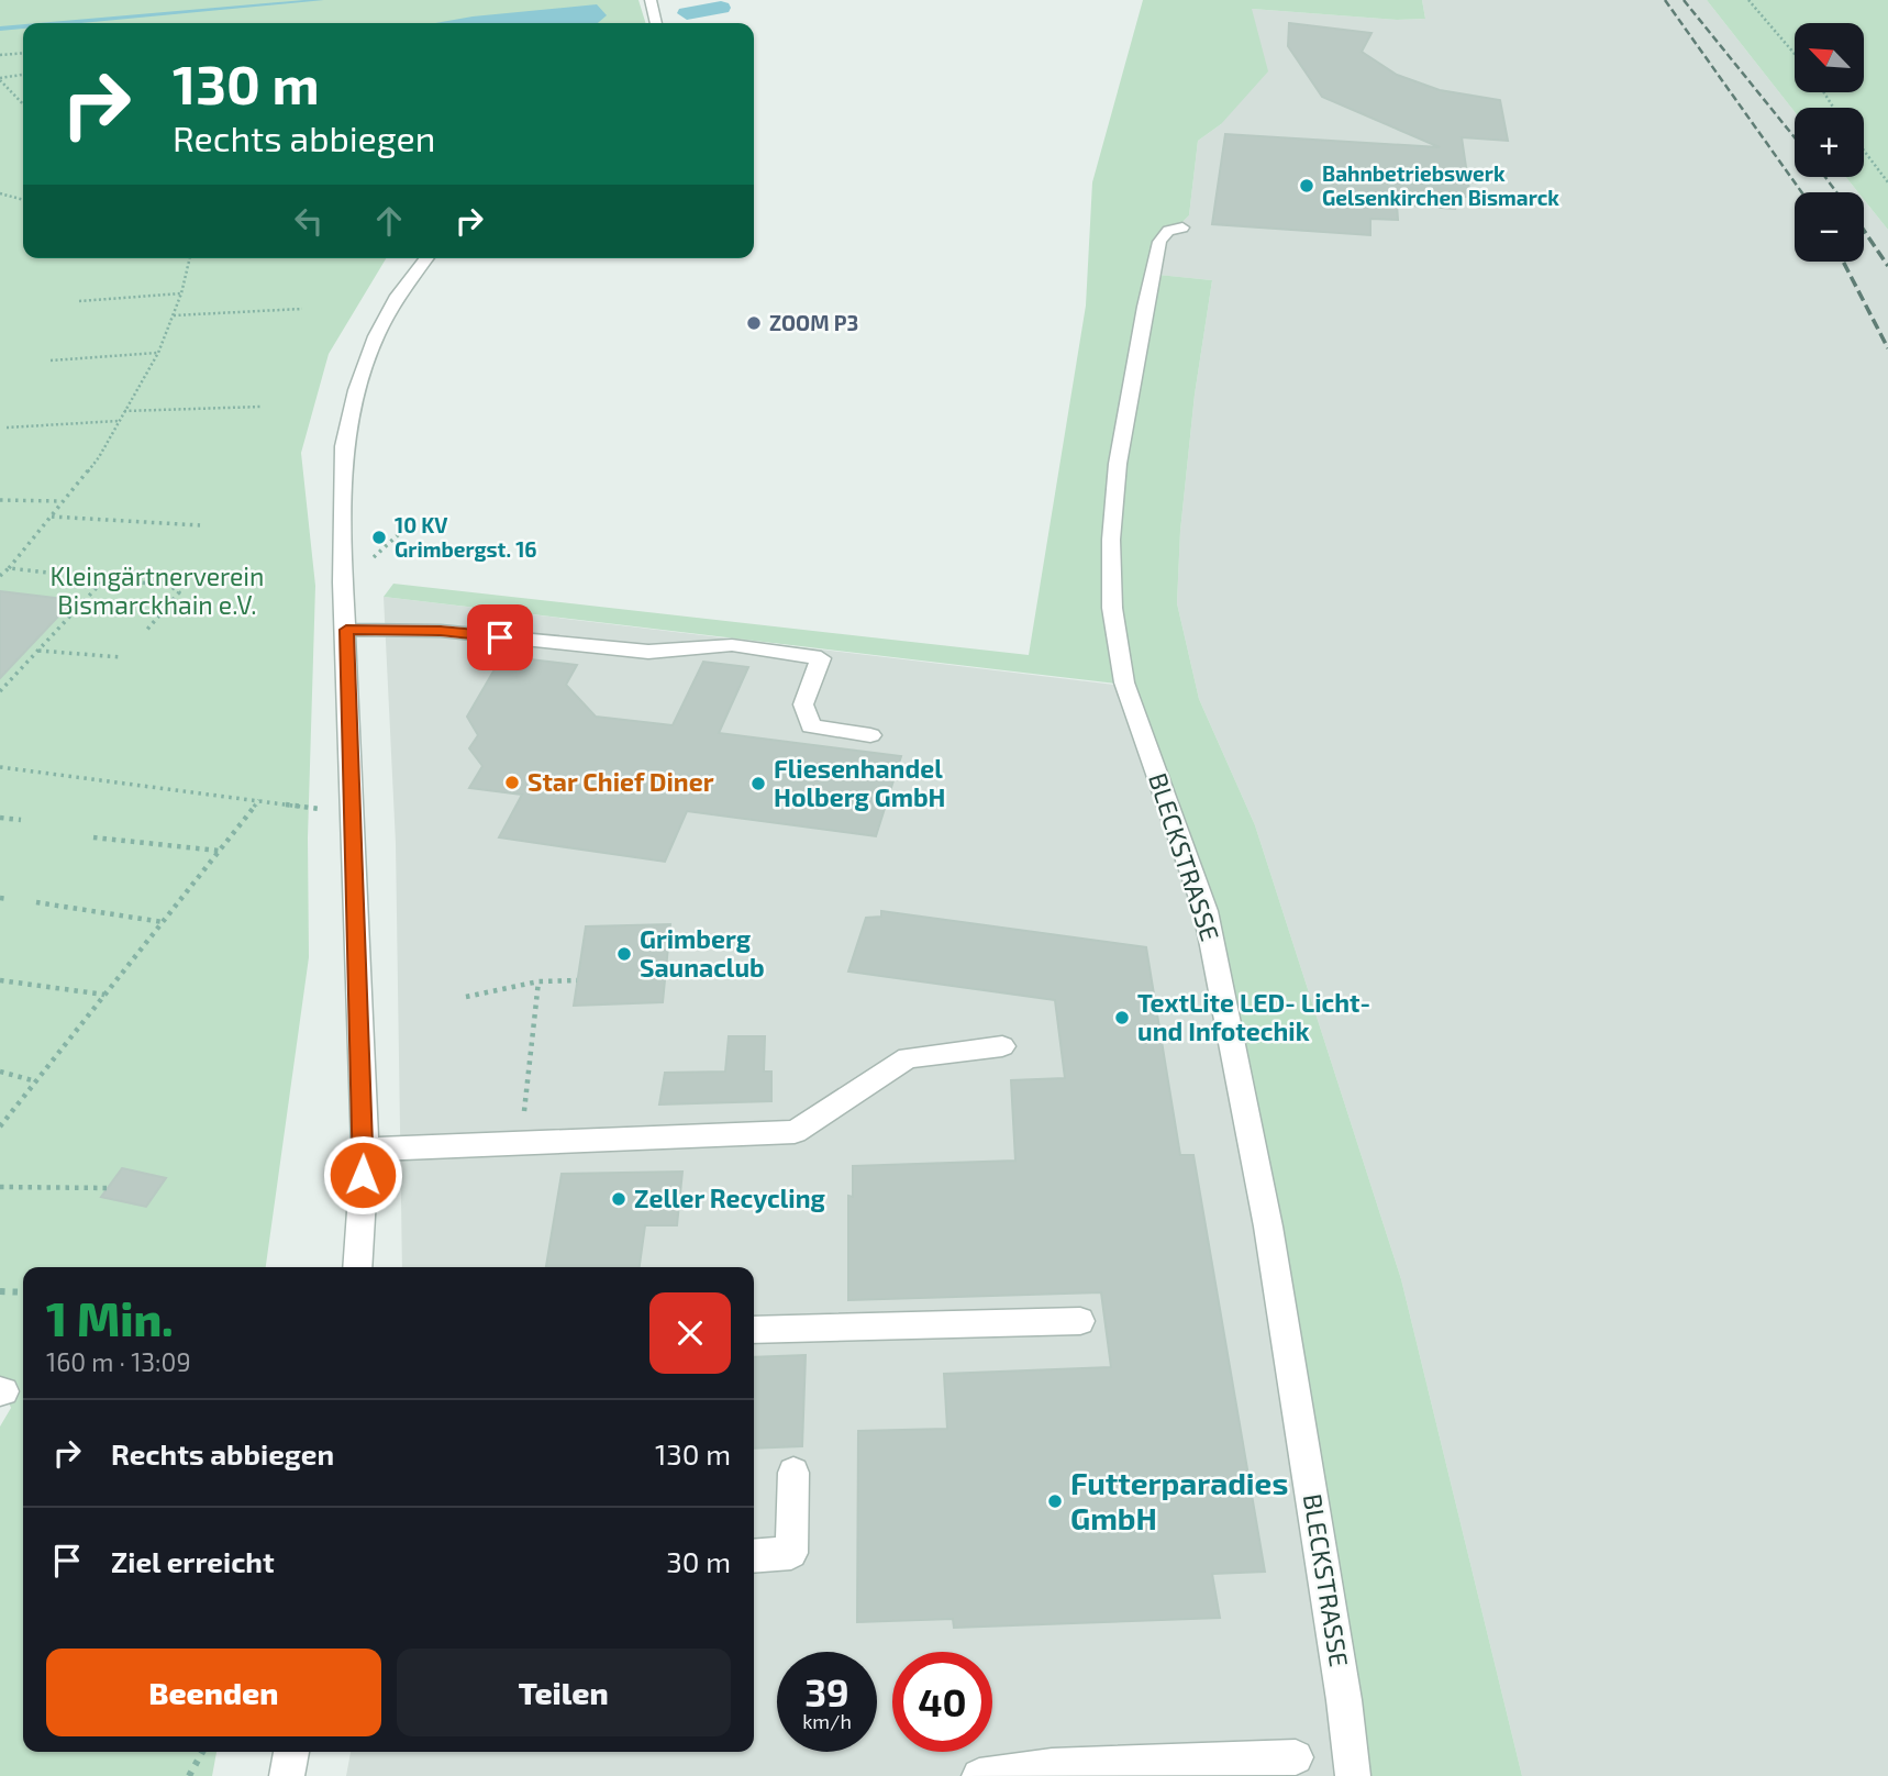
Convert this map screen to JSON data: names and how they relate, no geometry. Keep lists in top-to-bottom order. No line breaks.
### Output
{"streets":{"street":["BLECKSTRASSE"]},"parks":["Kleingärtnerverein Bismarckhain e.V."],"places":["Bahnbetriebswerk Gelsenkirchen Bismarck","ZOOM P3","10 KV Grimbergst. 16","Star Chief Diner","Fliesenhandel Holberg GmbH","Grimberg Saunaclub","TextLite LED- Licht- und Infotechik","Zeller Recycling","Futterparadies GmbH"],"north":"top left","page":{"map_buttons":["+","−"],"turn":["130 m","Rechts abbiegen"],"heading":["1 Min.","160 m · 13:09"],"list":[{"name":"Rechts abbiegen","value":"130 m"},{"name":"Ziel erreicht","value":"30 m"}],"buttons":["Beenden","Teilen"],"speed":"39 km/h","limit":"40"}}
